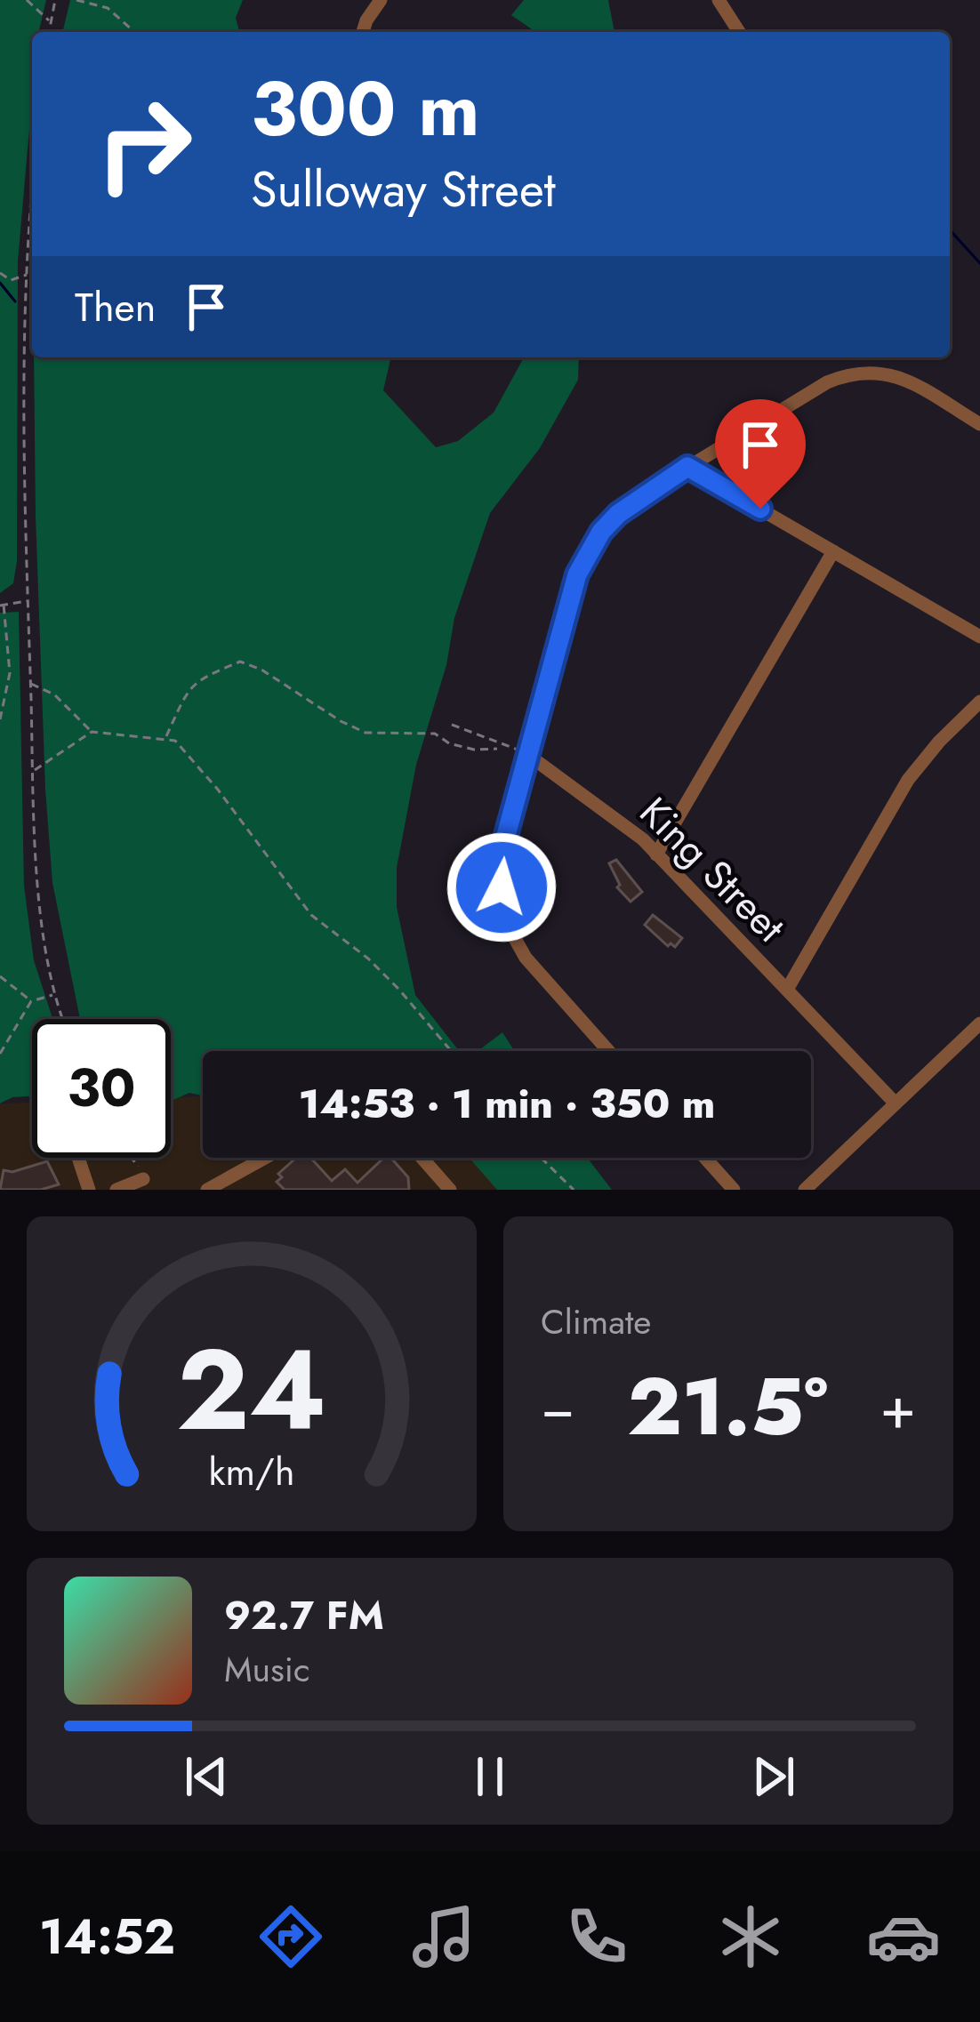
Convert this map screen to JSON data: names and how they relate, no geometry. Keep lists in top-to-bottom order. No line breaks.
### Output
{"streets":{"street":["King Street"]},"page":{"turn":["300 m","Sulloway Street"],"then":"Then","limit":"30","trip":"14:53 · 1 min · 350 m","tile":"Climate","heat":["−","21.5°","+"],"song":["92.7 FM","Music"],"tabs":"14:52","gauge":["24","km/h"]}}
